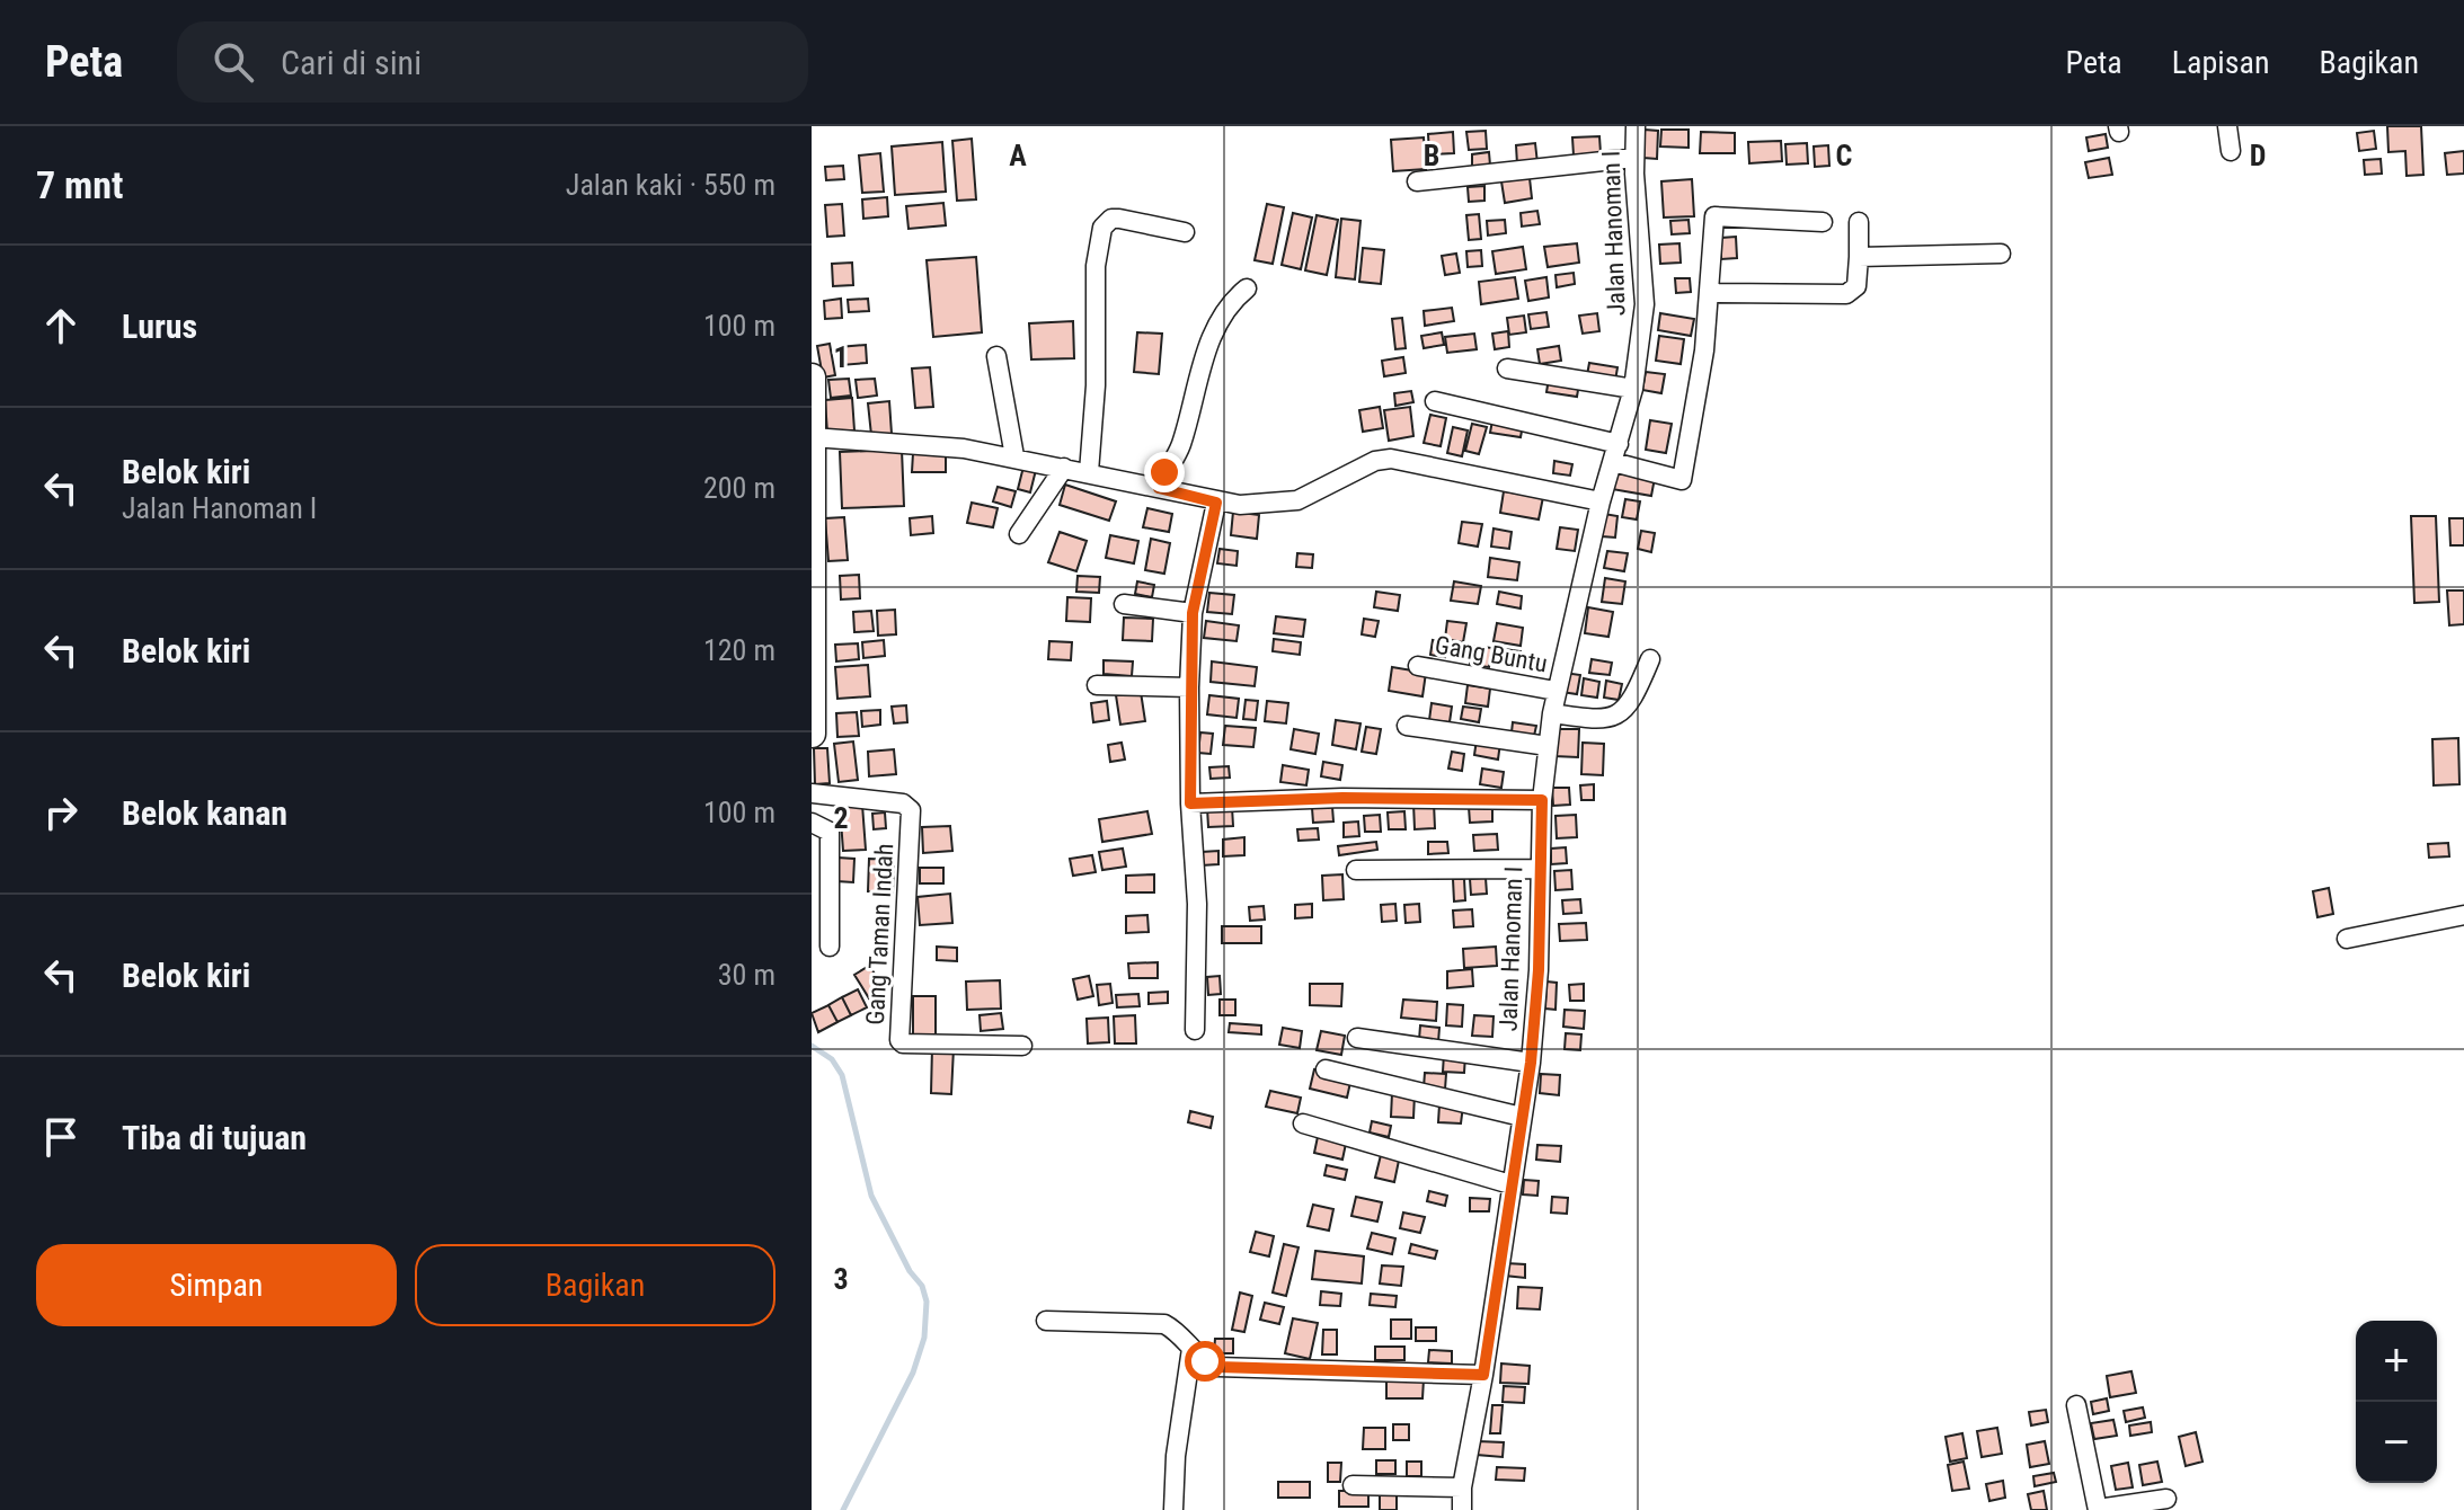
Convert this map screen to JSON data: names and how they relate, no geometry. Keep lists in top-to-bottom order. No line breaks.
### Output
{"streets":{"street":["Jalan Hanoman I","Gang Buntu","Gang Taman Indah"]},"crossings":[["Jalan Hanoman I","Gang Buntu"]],"page":{"header":"Peta","search":"Cari di sini","nav":["Peta","Lapisan","Bagikan"],"heading":["7 mnt","Jalan kaki · 550 m"],"list":[["Lurus","100 m"],["Belok kiri","Jalan Hanoman I","200 m"],["Belok kiri","120 m"],["Belok kanan","100 m"],["Belok kiri","30 m"],"Tiba di tujuan"],"buttons":["Simpan","Bagikan"],"map_buttons":["+","−"]},"grid":{"columns":["A","B","C","D"],"rows":["1","2","3"]}}
